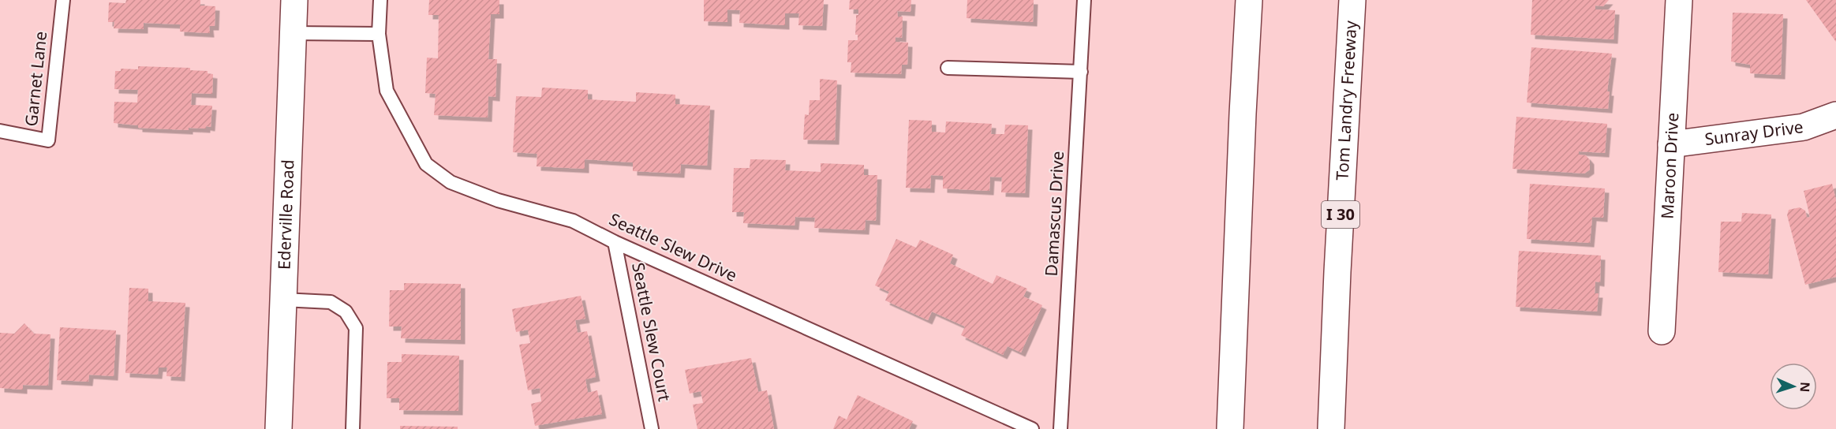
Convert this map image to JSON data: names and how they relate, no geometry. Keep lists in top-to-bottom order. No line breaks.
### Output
{"streets":{"main road":["Tom Landry Freeway","Sunray Drive","Maroon Drive","Ederville Road","I 30"],"lane":["Garnet Lane","Damascus Drive","Seattle Slew Drive","Seattle Slew Court"]},"crossings":[["Sunray Drive","Maroon Drive"],["Seattle Slew Drive","Seattle Slew Court"]],"north":"right"}
